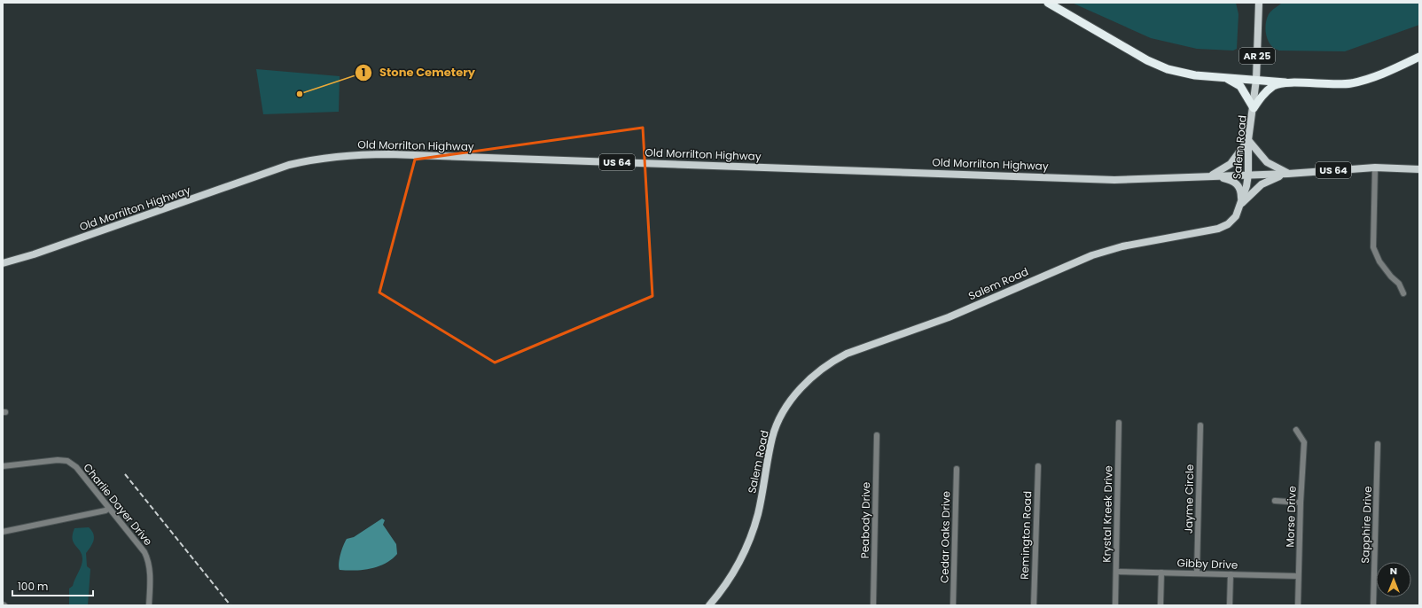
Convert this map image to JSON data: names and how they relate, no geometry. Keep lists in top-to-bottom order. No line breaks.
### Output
{"streets":{"main road":["AR 25","Old Morrilton Highway","Salem Road","US 64"],"street":["Jayme Circle","Charlie Dayer Drive","Krystal Kreek Drive","Morse Drive","Peabody Drive","Sapphire Drive","Remington Road","Cedar Oaks Drive","Gibby Drive"]},"crossings":[["Old Morrilton Highway","Salem Road"],["Jayme Circle","Gibby Drive"],["Krystal Kreek Drive","Gibby Drive"],["Morse Drive","Gibby Drive"]],"places":["Stone Cemetery"],"scale_bar":"100 m","north":"top"}
